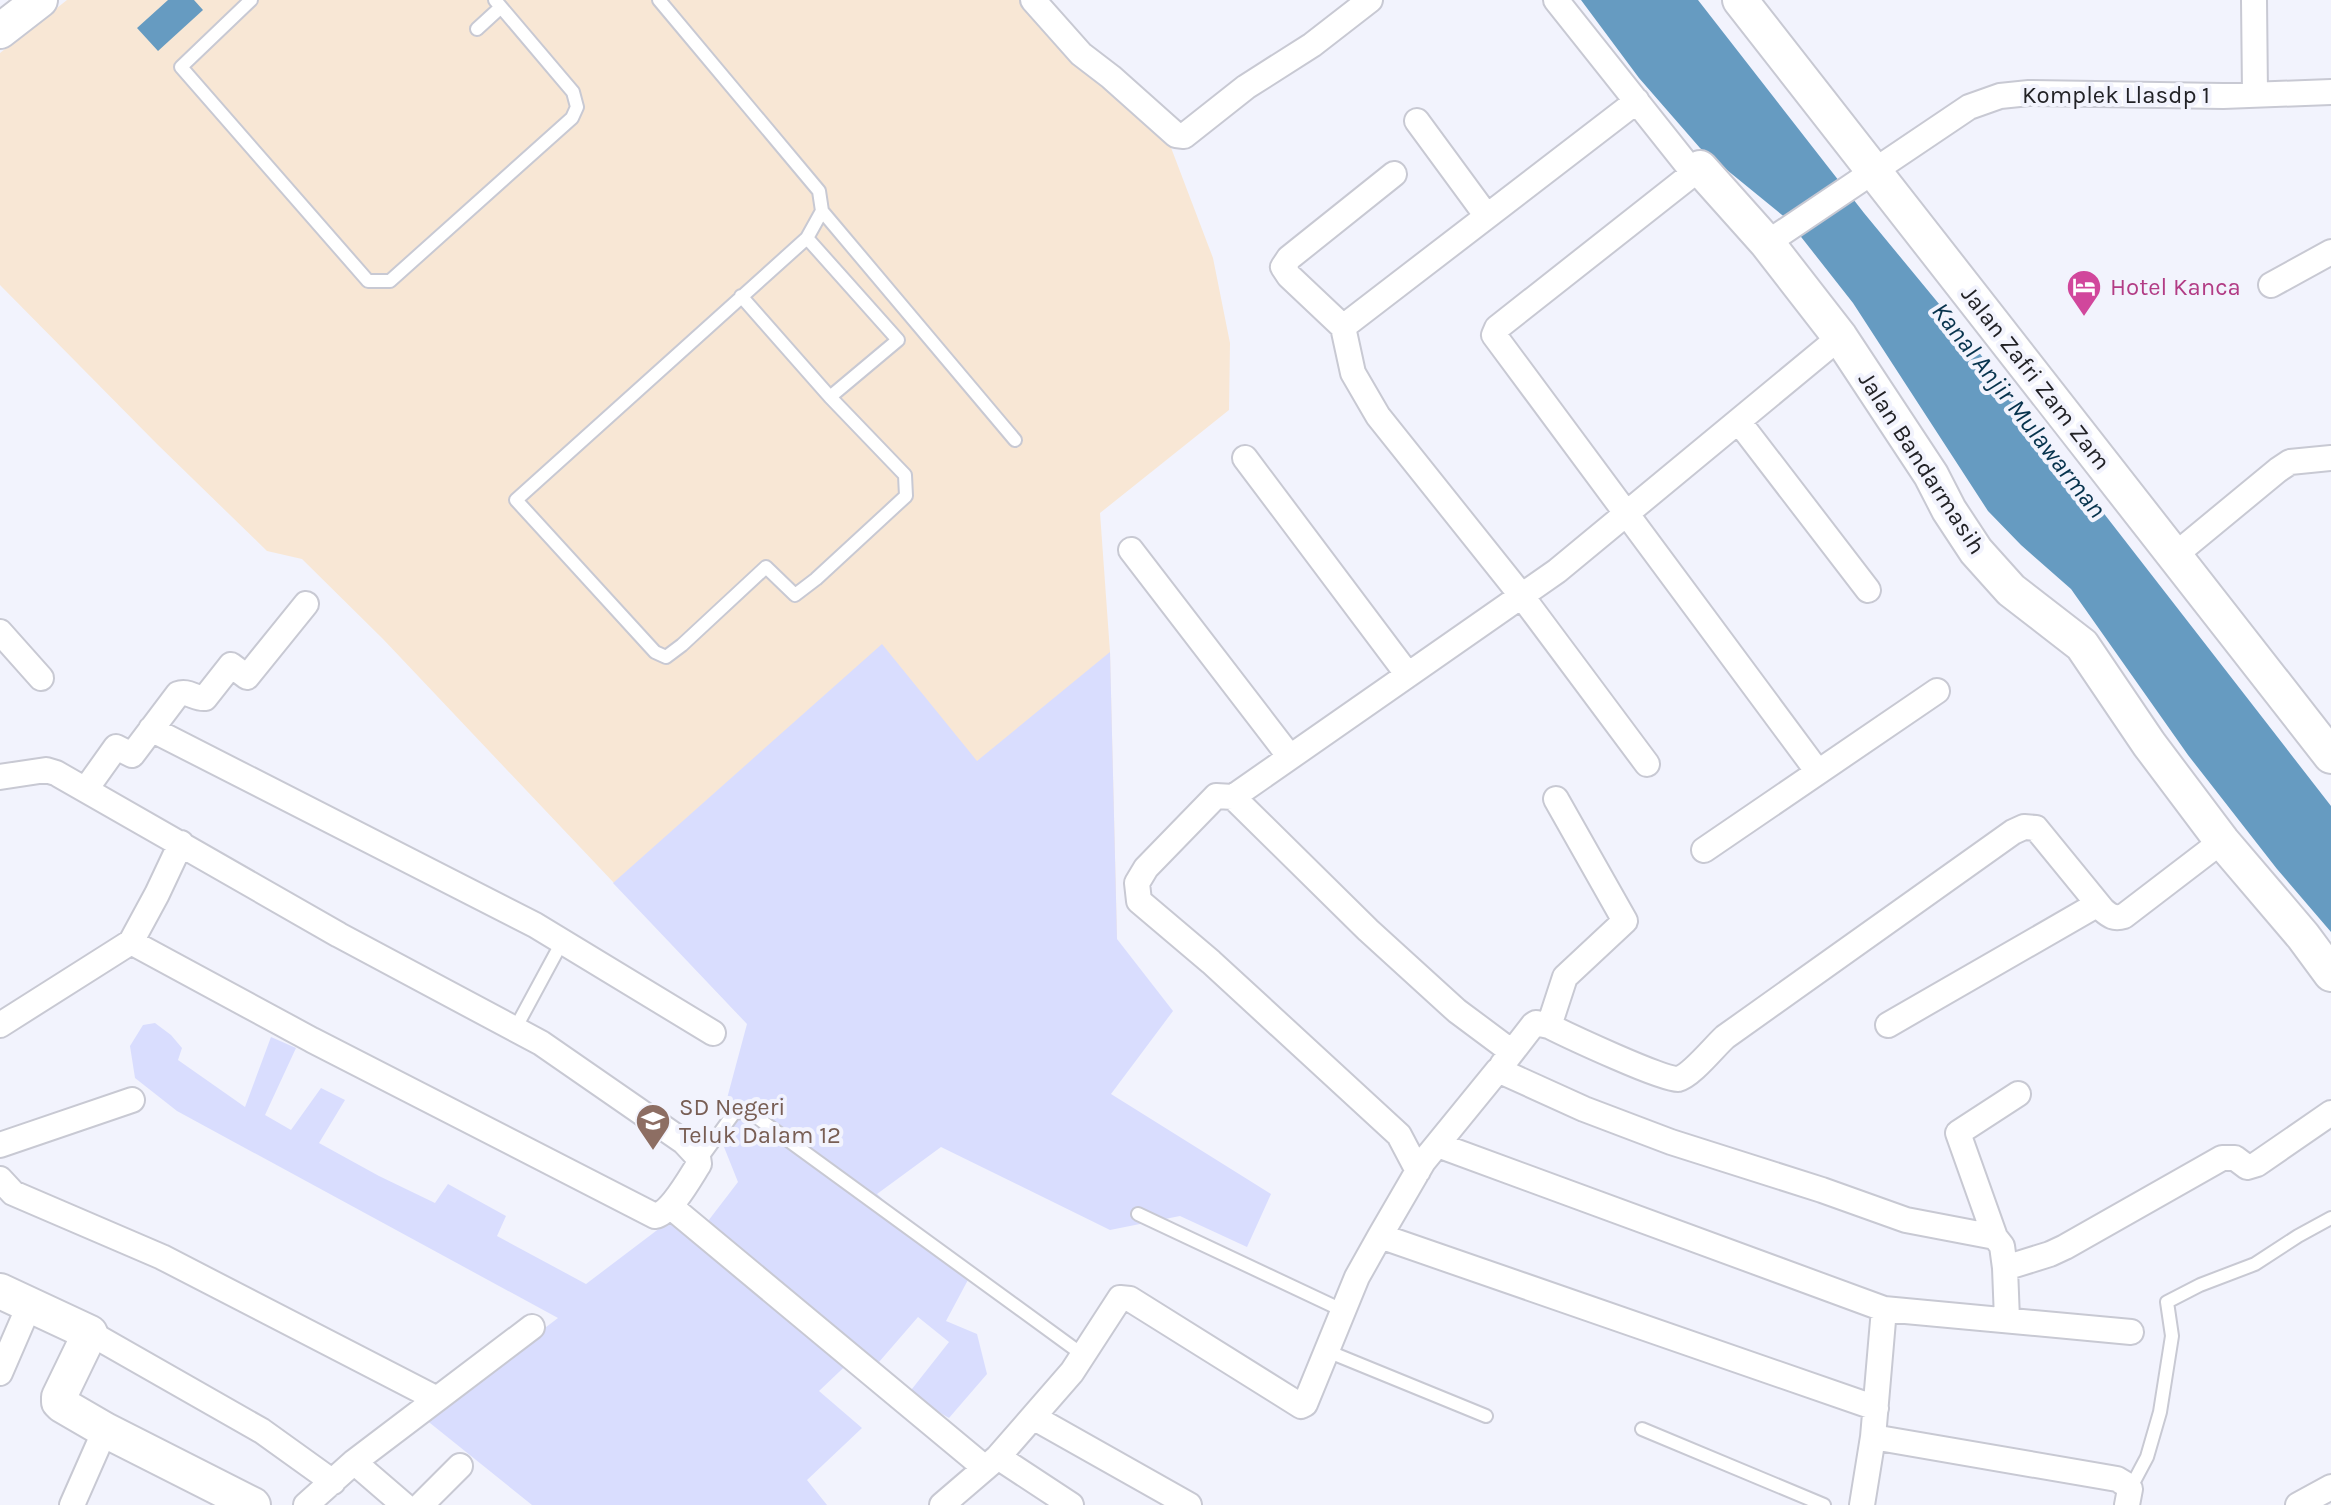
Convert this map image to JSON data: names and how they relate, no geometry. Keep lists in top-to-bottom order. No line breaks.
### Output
{"streets":{"street":["Komplek Llasdp 1","Jalan Zafri Zam Zam","Jalan Bandarmasih"]},"crossings":[["Komplek Llasdp 1","Jalan Zafri Zam Zam"],["Komplek Llasdp 1","Jalan Bandarmasih"]],"water":["Kanal Anjir Mulawarman"],"places":{"hotel":["Hotel Kanca"],"school or university":["SD Negeri Teluk Dalam 12"]}}
